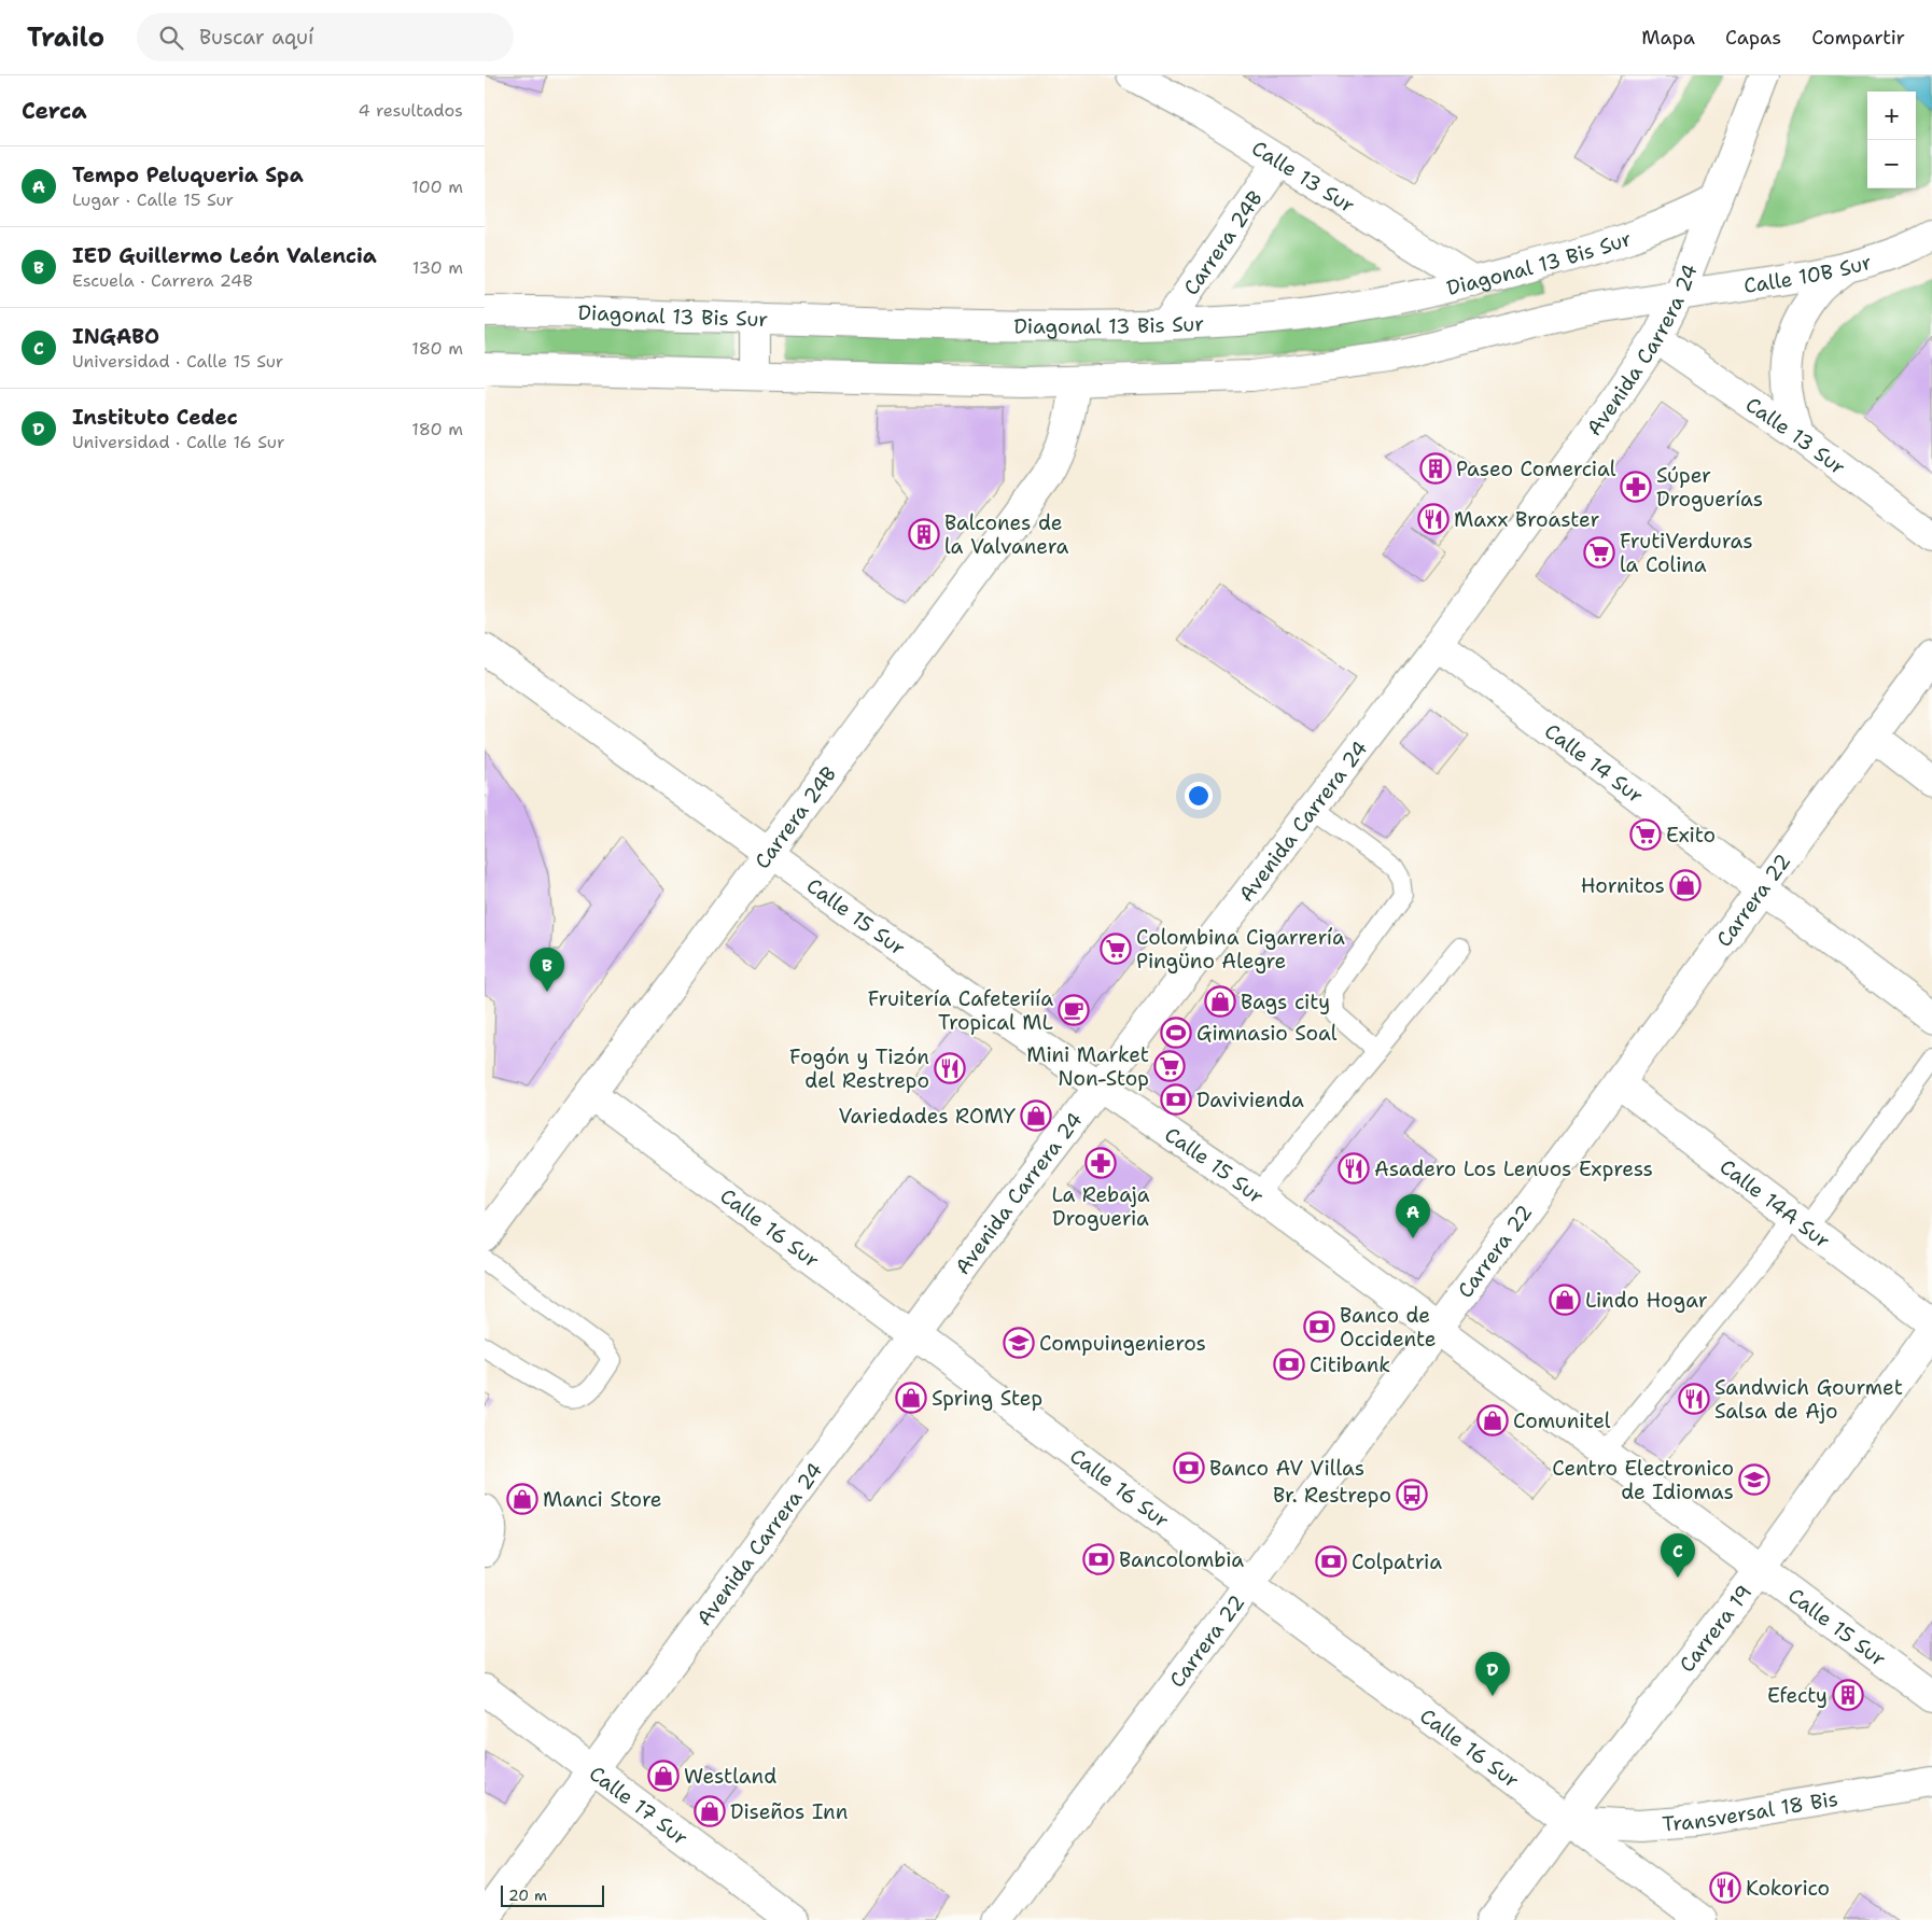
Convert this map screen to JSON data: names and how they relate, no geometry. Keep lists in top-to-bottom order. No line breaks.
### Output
{"streets":{"street":["Calle 13 Sur","Carrera 24B","Diagonal 13 Bis Sur","Calle 10B Sur","Avenida Carrera 24","Calle 14 Sur","Carrera 22","Calle 15 Sur","Calle 14A Sur","Calle 16 Sur","Carrera 19","Calle 17 Sur","Transversal 18 Bis"]},"crossings":[["Calle 13 Sur","Carrera 24B"],["Calle 13 Sur","Diagonal 13 Bis Sur"],["Calle 13 Sur","Avenida Carrera 24"],["Carrera 24B","Diagonal 13 Bis Sur"],["Carrera 24B","Calle 15 Sur"],["Carrera 24B","Calle 16 Sur"],["Diagonal 13 Bis Sur","Avenida Carrera 24"],["Calle 10B Sur","Avenida Carrera 24"],["Avenida Carrera 24","Calle 14 Sur"],["Avenida Carrera 24","Calle 15 Sur"],["Avenida Carrera 24","Calle 16 Sur"],["Avenida Carrera 24","Calle 17 Sur"],["Calle 14 Sur","Carrera 22"],["Carrera 22","Calle 15 Sur"],["Carrera 22","Calle 14A Sur"],["Carrera 22","Calle 16 Sur"],["Calle 15 Sur","Carrera 19"],["Calle 16 Sur","Carrera 19"],["Calle 16 Sur","Transversal 18 Bis"],["Carrera 19","Transversal 18 Bis"]],"places":{"building":["Paseo Comercial","Balcones de la Valvanera","Efecty"],"pharmacy":["Súper Droguerías","La Rebaja Drogueria"],"restaurant":["Maxx Broaster","Fogón y Tizón del Restrepo","Asadero Los Lenuos Express","Sandwich Gourmet Salsa de Ajo","Kokorico"],"supermarket":["FrutiVerduras la Colina","Exito","Colombina Cigarrería Pingüno Alegre","Mini Market Non-Stop"],"shop":["Hornitos","Bags city","Variedades ROMY","Lindo Hogar","Spring Step","Comunitel","Manci Store","Westland","Diseños Inn"],"cafe":["Fruitería Cafeteriía Tropical ML"],"sports":["Gimnasio Soal"],"bank":["Davivienda","Banco de Occidente","Citibank","Banco AV Villas","Bancolombia","Colpatria"],"school or university":["Compuingenieros","Centro Electronico de Idiomas"],"bus stop":["Br. Restrepo"]},"scale_bar":"20 m","page":{"header":"Trailo","search":"Buscar aquí","nav":["Mapa","Capas","Compartir"],"heading":["Cerca","4 resultados"],"map_buttons":["+","−"],"list":[{"mark":"A","name":"Tempo Peluqueria Spa","note":"Lugar · Calle 15 Sur","value":"100 m"},{"mark":"B","name":"IED Guillermo León Valencia","note":"Escuela · Carrera 24B","value":"130 m"},{"mark":"C","name":"INGABO","note":"Universidad · Calle 15 Sur","value":"180 m"},{"mark":"D","name":"Instituto Cedec","note":"Universidad · Calle 16 Sur","value":"180 m"}],"pins":["B","A","C","D"],"scale":"20 m"}}
